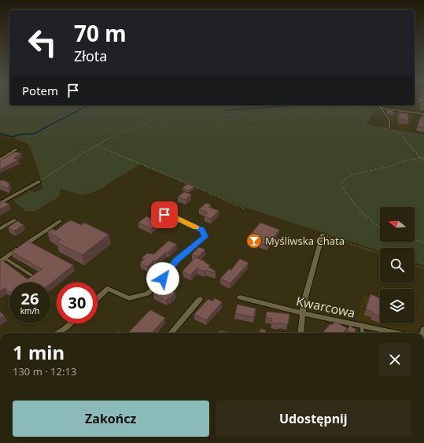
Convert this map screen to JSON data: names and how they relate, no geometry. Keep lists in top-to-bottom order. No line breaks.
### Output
{"streets":{"street":["Kwarcowa"]},"places":{"bar":["Myśliwska Chata"]},"north":"left","page":{"turn":["70 m","Złota"],"then":"Potem","speed":"26 km/h","limit":"30","heading":["1 min","130 m · 12:13"],"buttons":["Zakończ","Udostępnij"]}}
